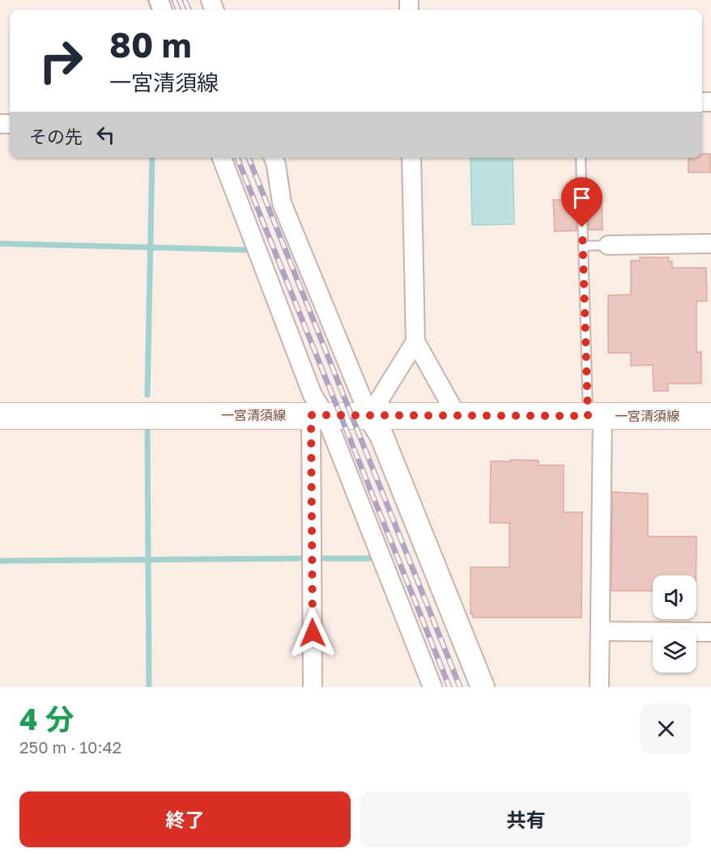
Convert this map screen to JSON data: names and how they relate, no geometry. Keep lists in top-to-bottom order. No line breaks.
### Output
{"streets":{"main road":["一宮清須線"]},"page":{"turn":["80 m","一宮清須線"],"then":"その先","heading":["4 分","250 m · 10:42"],"buttons":["終了","共有"]}}
